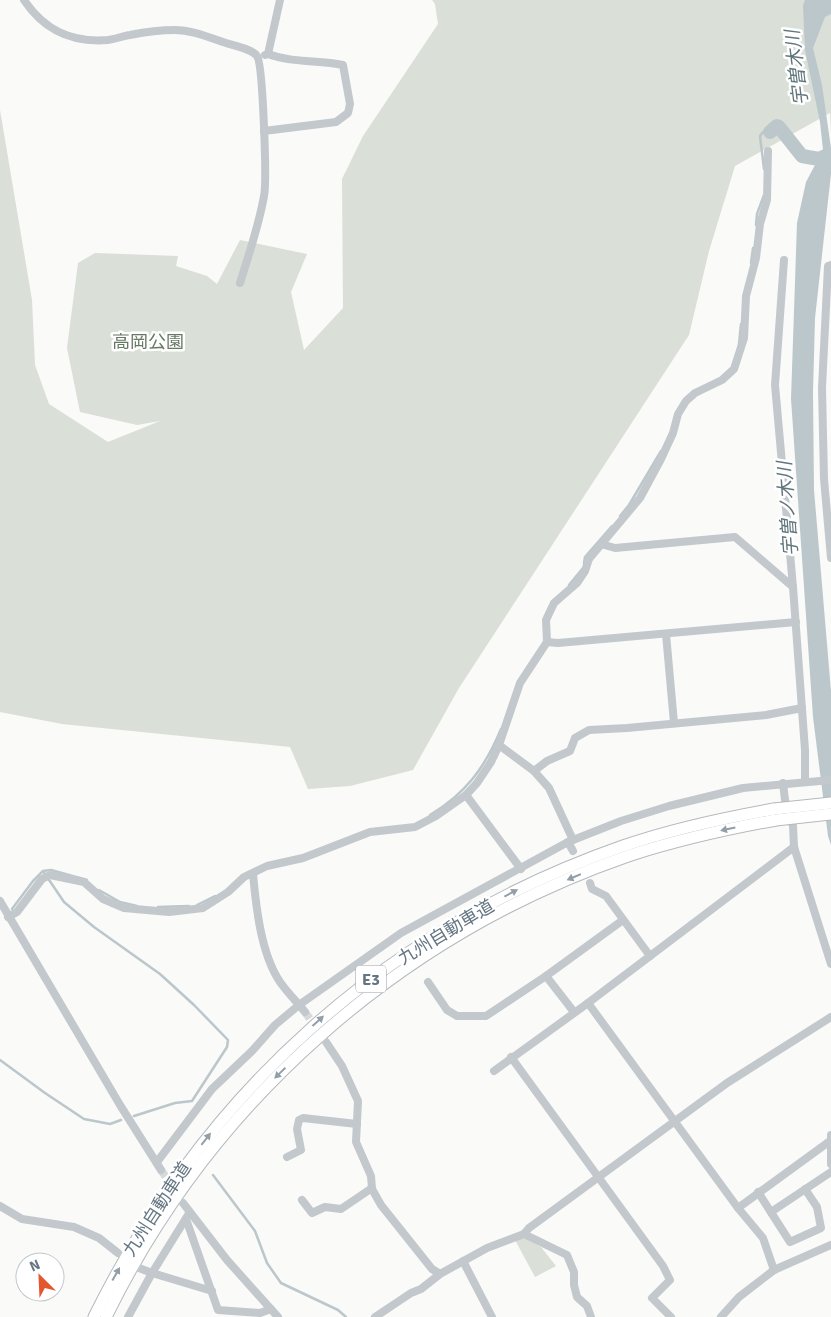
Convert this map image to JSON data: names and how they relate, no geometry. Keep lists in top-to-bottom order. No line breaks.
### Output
{"streets":{"highway":["九州自動車道","E3"]},"water":["宇曽木川","宇曽ノ木川"],"parks":["高岡公園"],"north":"top left"}
